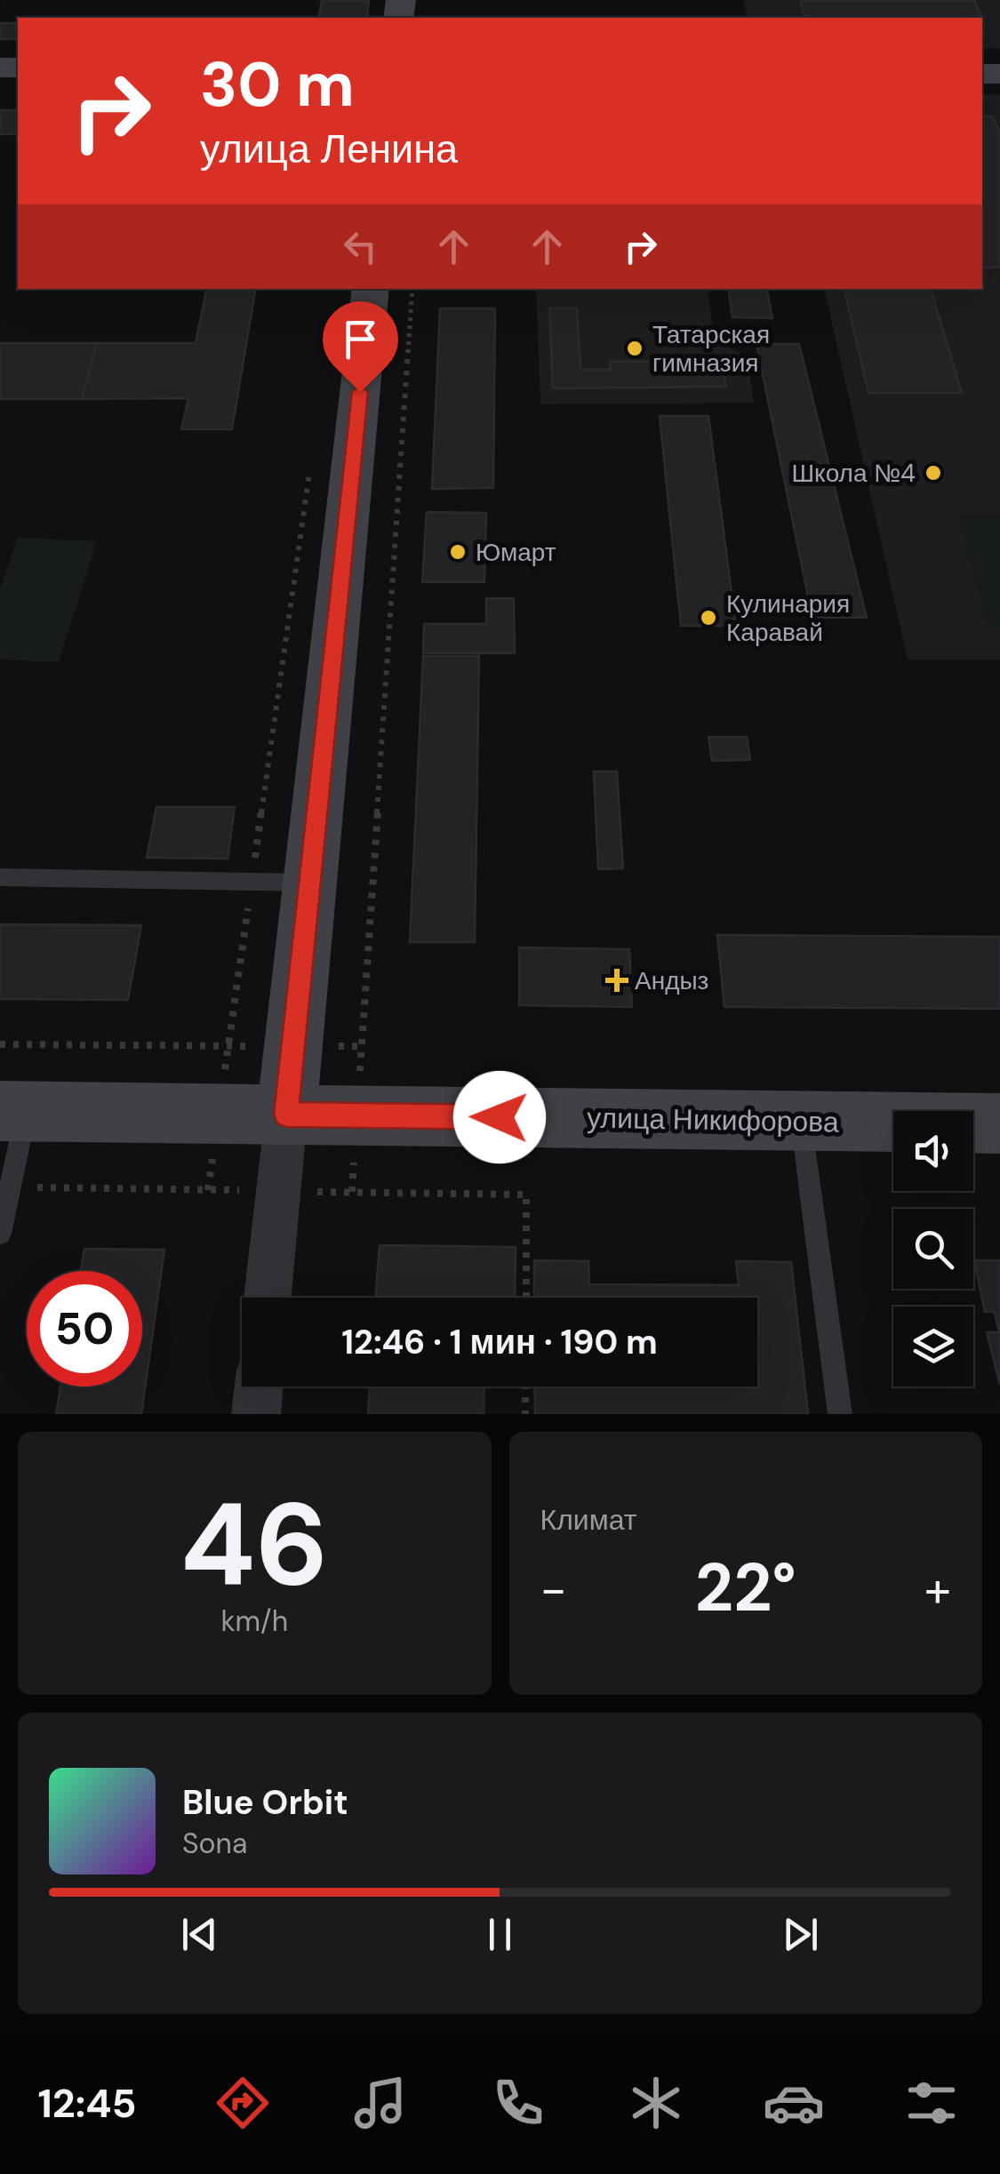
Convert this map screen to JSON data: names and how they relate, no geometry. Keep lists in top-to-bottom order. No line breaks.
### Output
{"streets":{"street":["улица Никифорова"]},"places":{"other":["Татарская гимназия","Школа №4","Юмарт","Кулинария Каравай"],"health":["Андыз"]},"page":{"turn":["30 m","улица Ленина"],"limit":"50","trip":"12:46 · 1 мин · 190 m","tile":[["46","km/h"],"Климат"],"heat":["−","22°","+"],"song":["Blue Orbit","Sona"],"tabs":"12:45"}}
